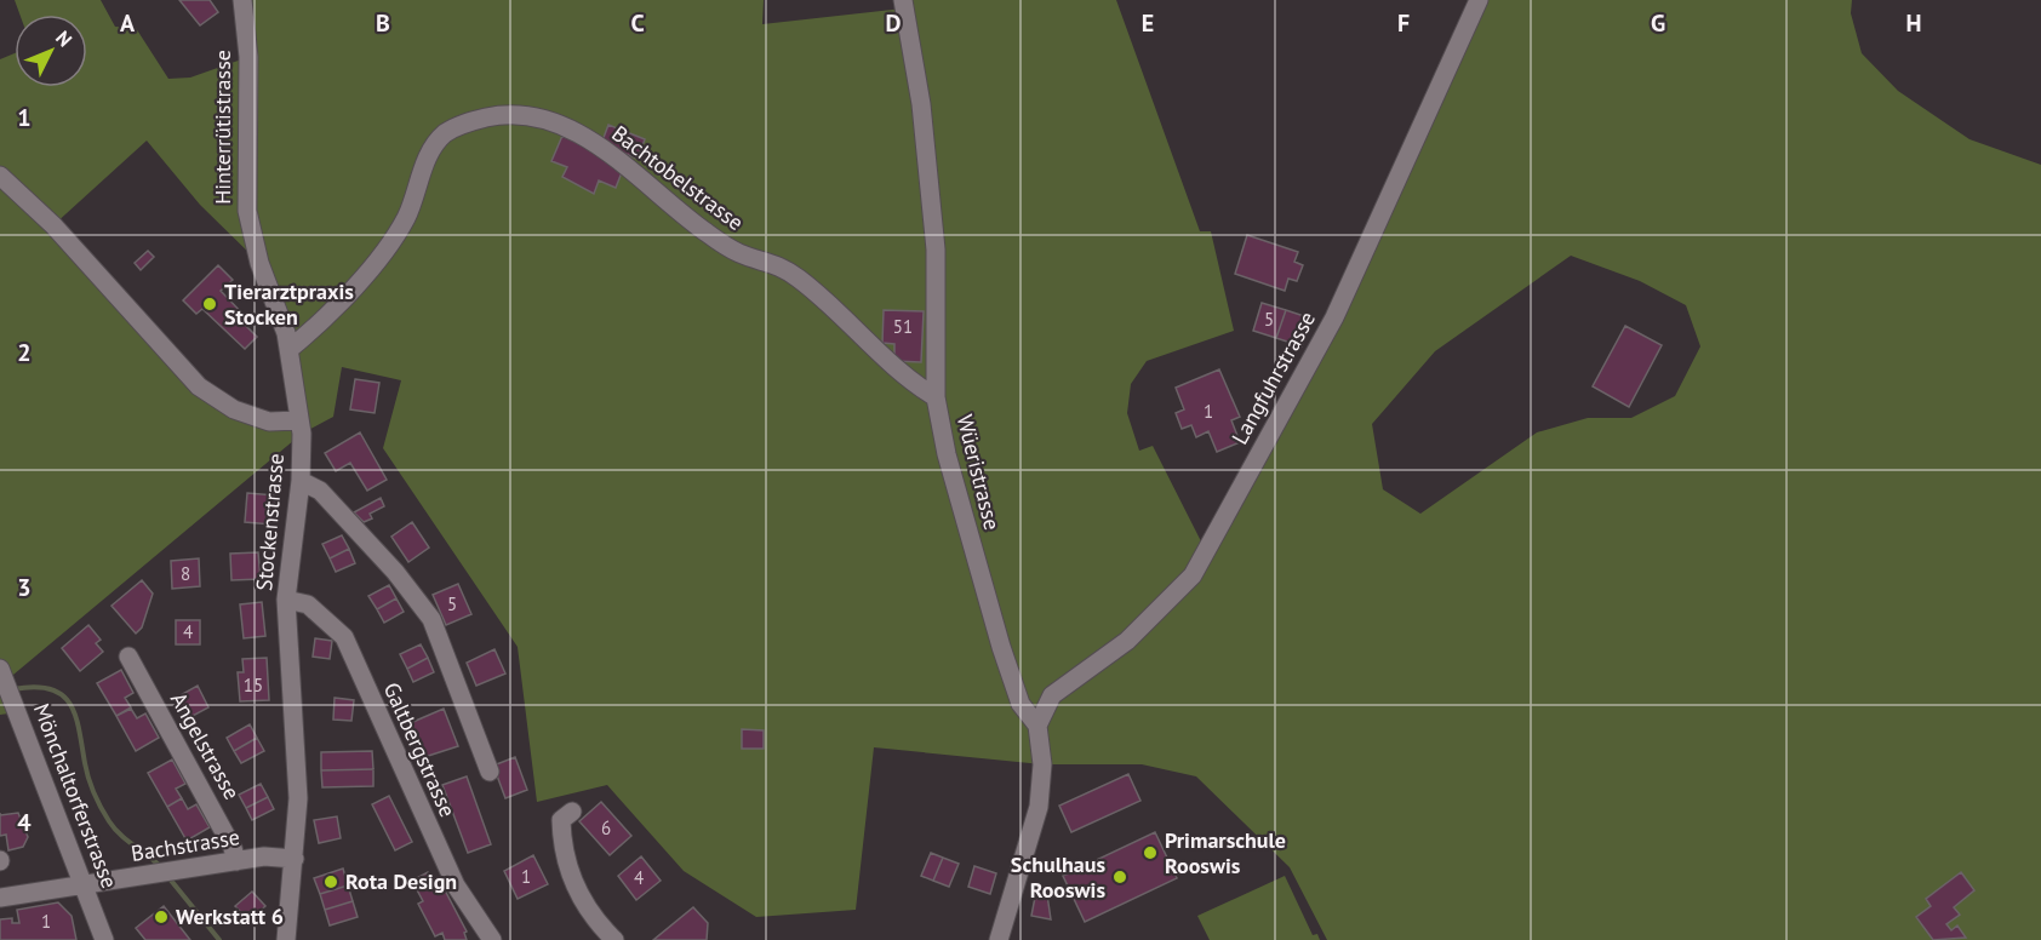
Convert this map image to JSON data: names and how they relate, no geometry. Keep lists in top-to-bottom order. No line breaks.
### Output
{"streets":{"street":["Hinterrütistrasse","Bachtobelstrasse","Langfuhrstrasse","Wüeristrasse","Stockenstrasse","Angelstrasse","Galtbergstrasse","Mönchaltorferstrasse","Bachstrasse"]},"crossings":[["Hinterrütistrasse","Bachtobelstrasse"],["Hinterrütistrasse","Stockenstrasse"],["Bachtobelstrasse","Wüeristrasse"],["Langfuhrstrasse","Wüeristrasse"],["Stockenstrasse","Galtbergstrasse"],["Stockenstrasse","Bachstrasse"],["Angelstrasse","Bachstrasse"],["Mönchaltorferstrasse","Bachstrasse"]],"places":["Tierarztpraxis Stocken","Primarschule Rooswis","Schulhaus Rooswis","Rota Design","Werkstatt 6"],"house_numbers":["5","51","1","8","5","4","15","6","1","4","1"],"north":"top right","grid":{"columns":["A","B","C","D","E","F","G","H"],"rows":["1","2","3","4"]}}
